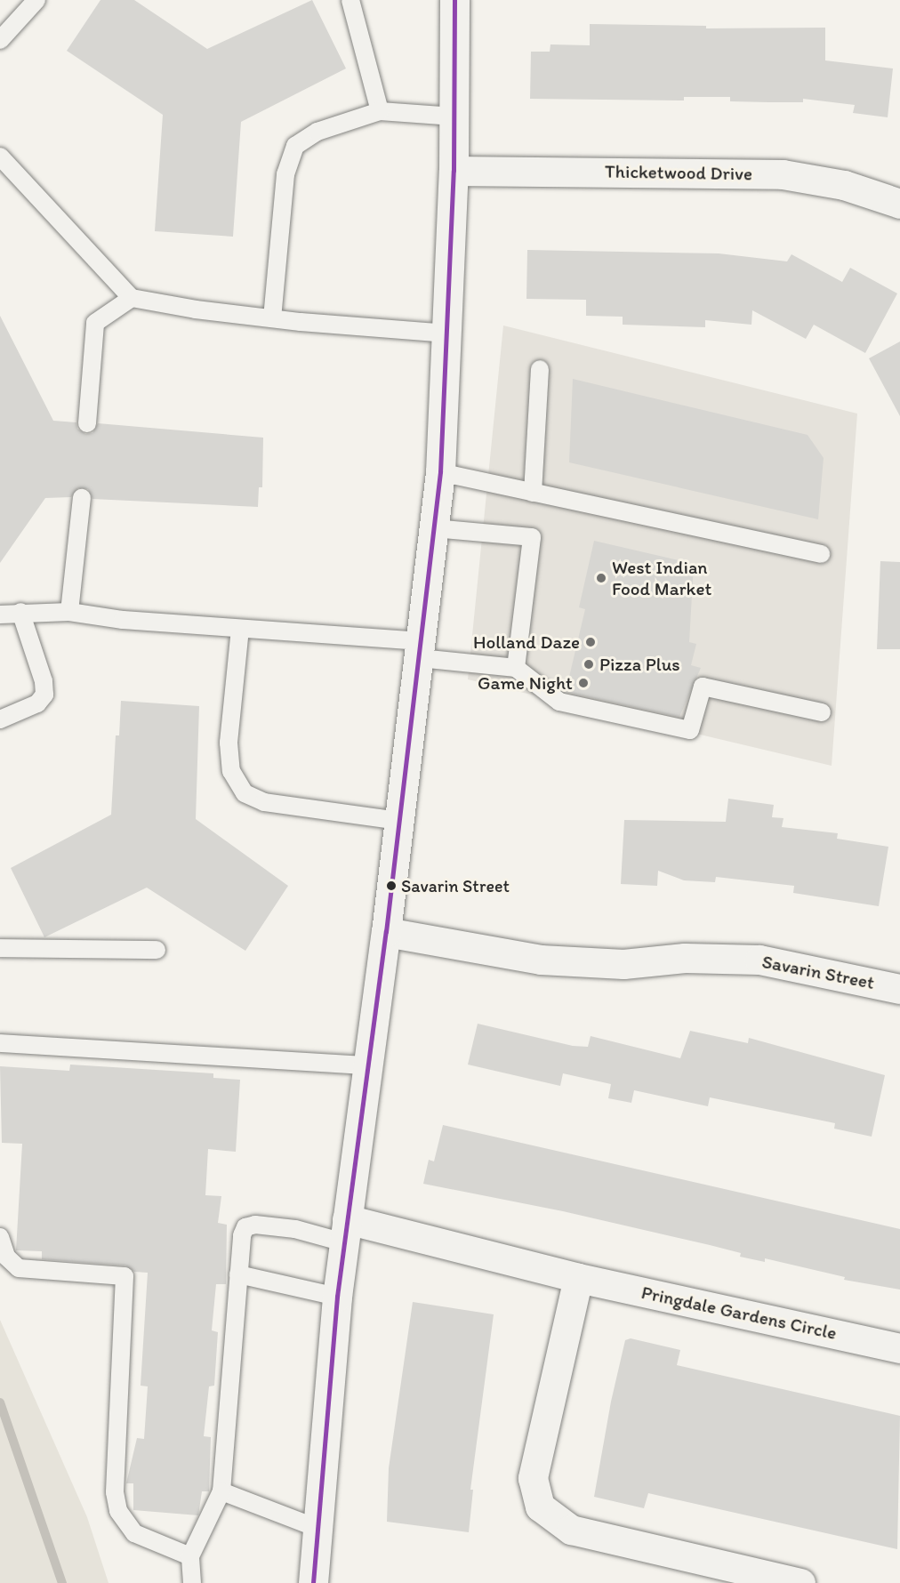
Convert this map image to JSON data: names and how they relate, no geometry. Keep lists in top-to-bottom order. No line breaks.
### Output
{"streets":{"street":["Thicketwood Drive","Savarin Street","Pringdale Gardens Circle"]},"places":["West Indian Food Market","Holland Daze","Pizza Plus","Game Night","Savarin Street"]}
